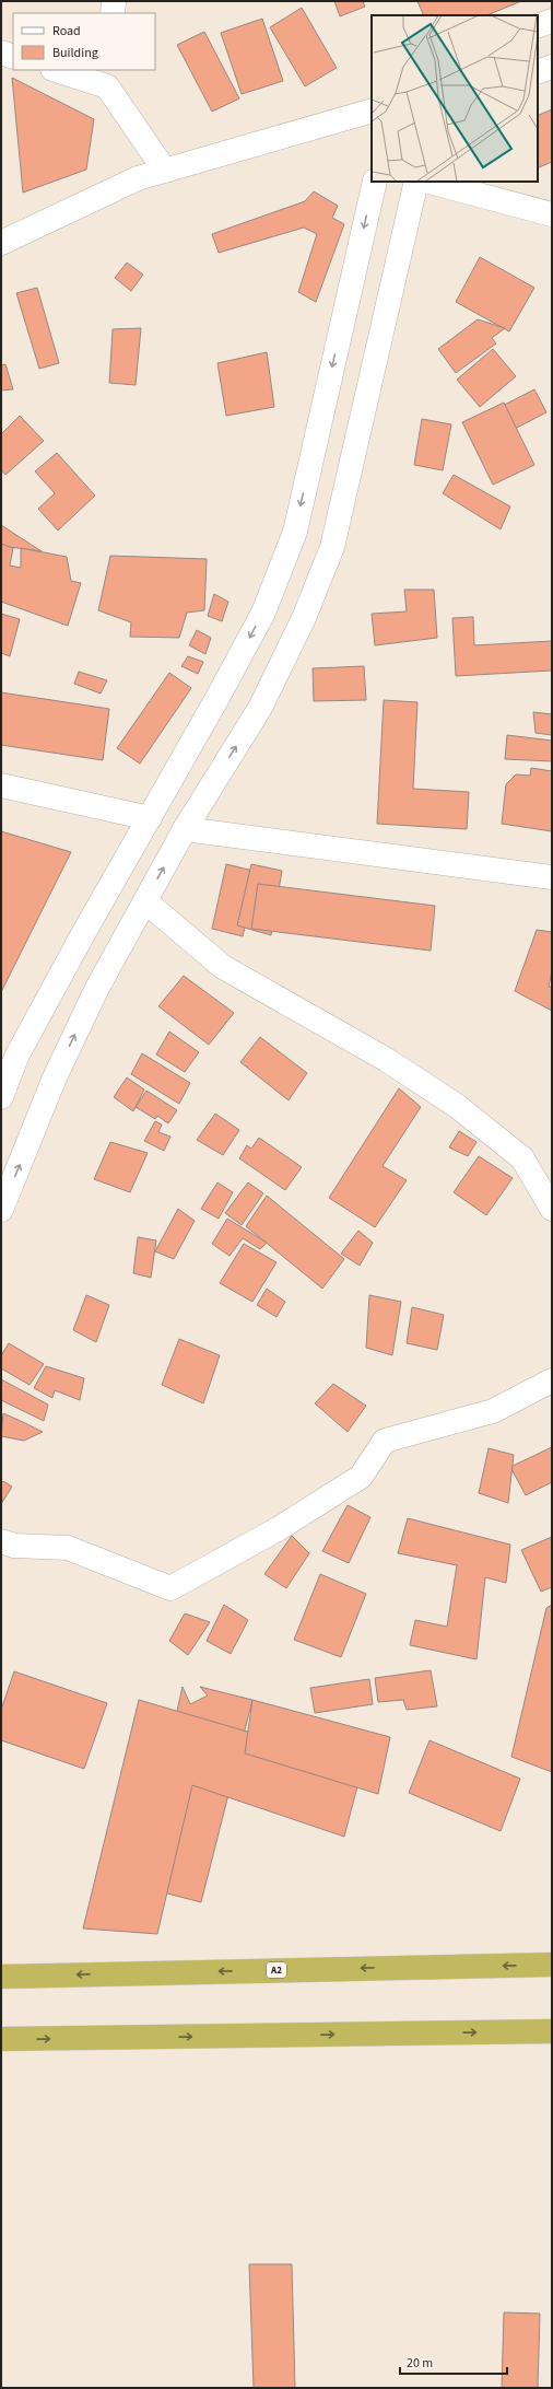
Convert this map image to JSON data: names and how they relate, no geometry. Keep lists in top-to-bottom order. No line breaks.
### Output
{"streets":{"highway":["A2"]},"legend":["Road","Building"],"scale_bar":"20 m"}
